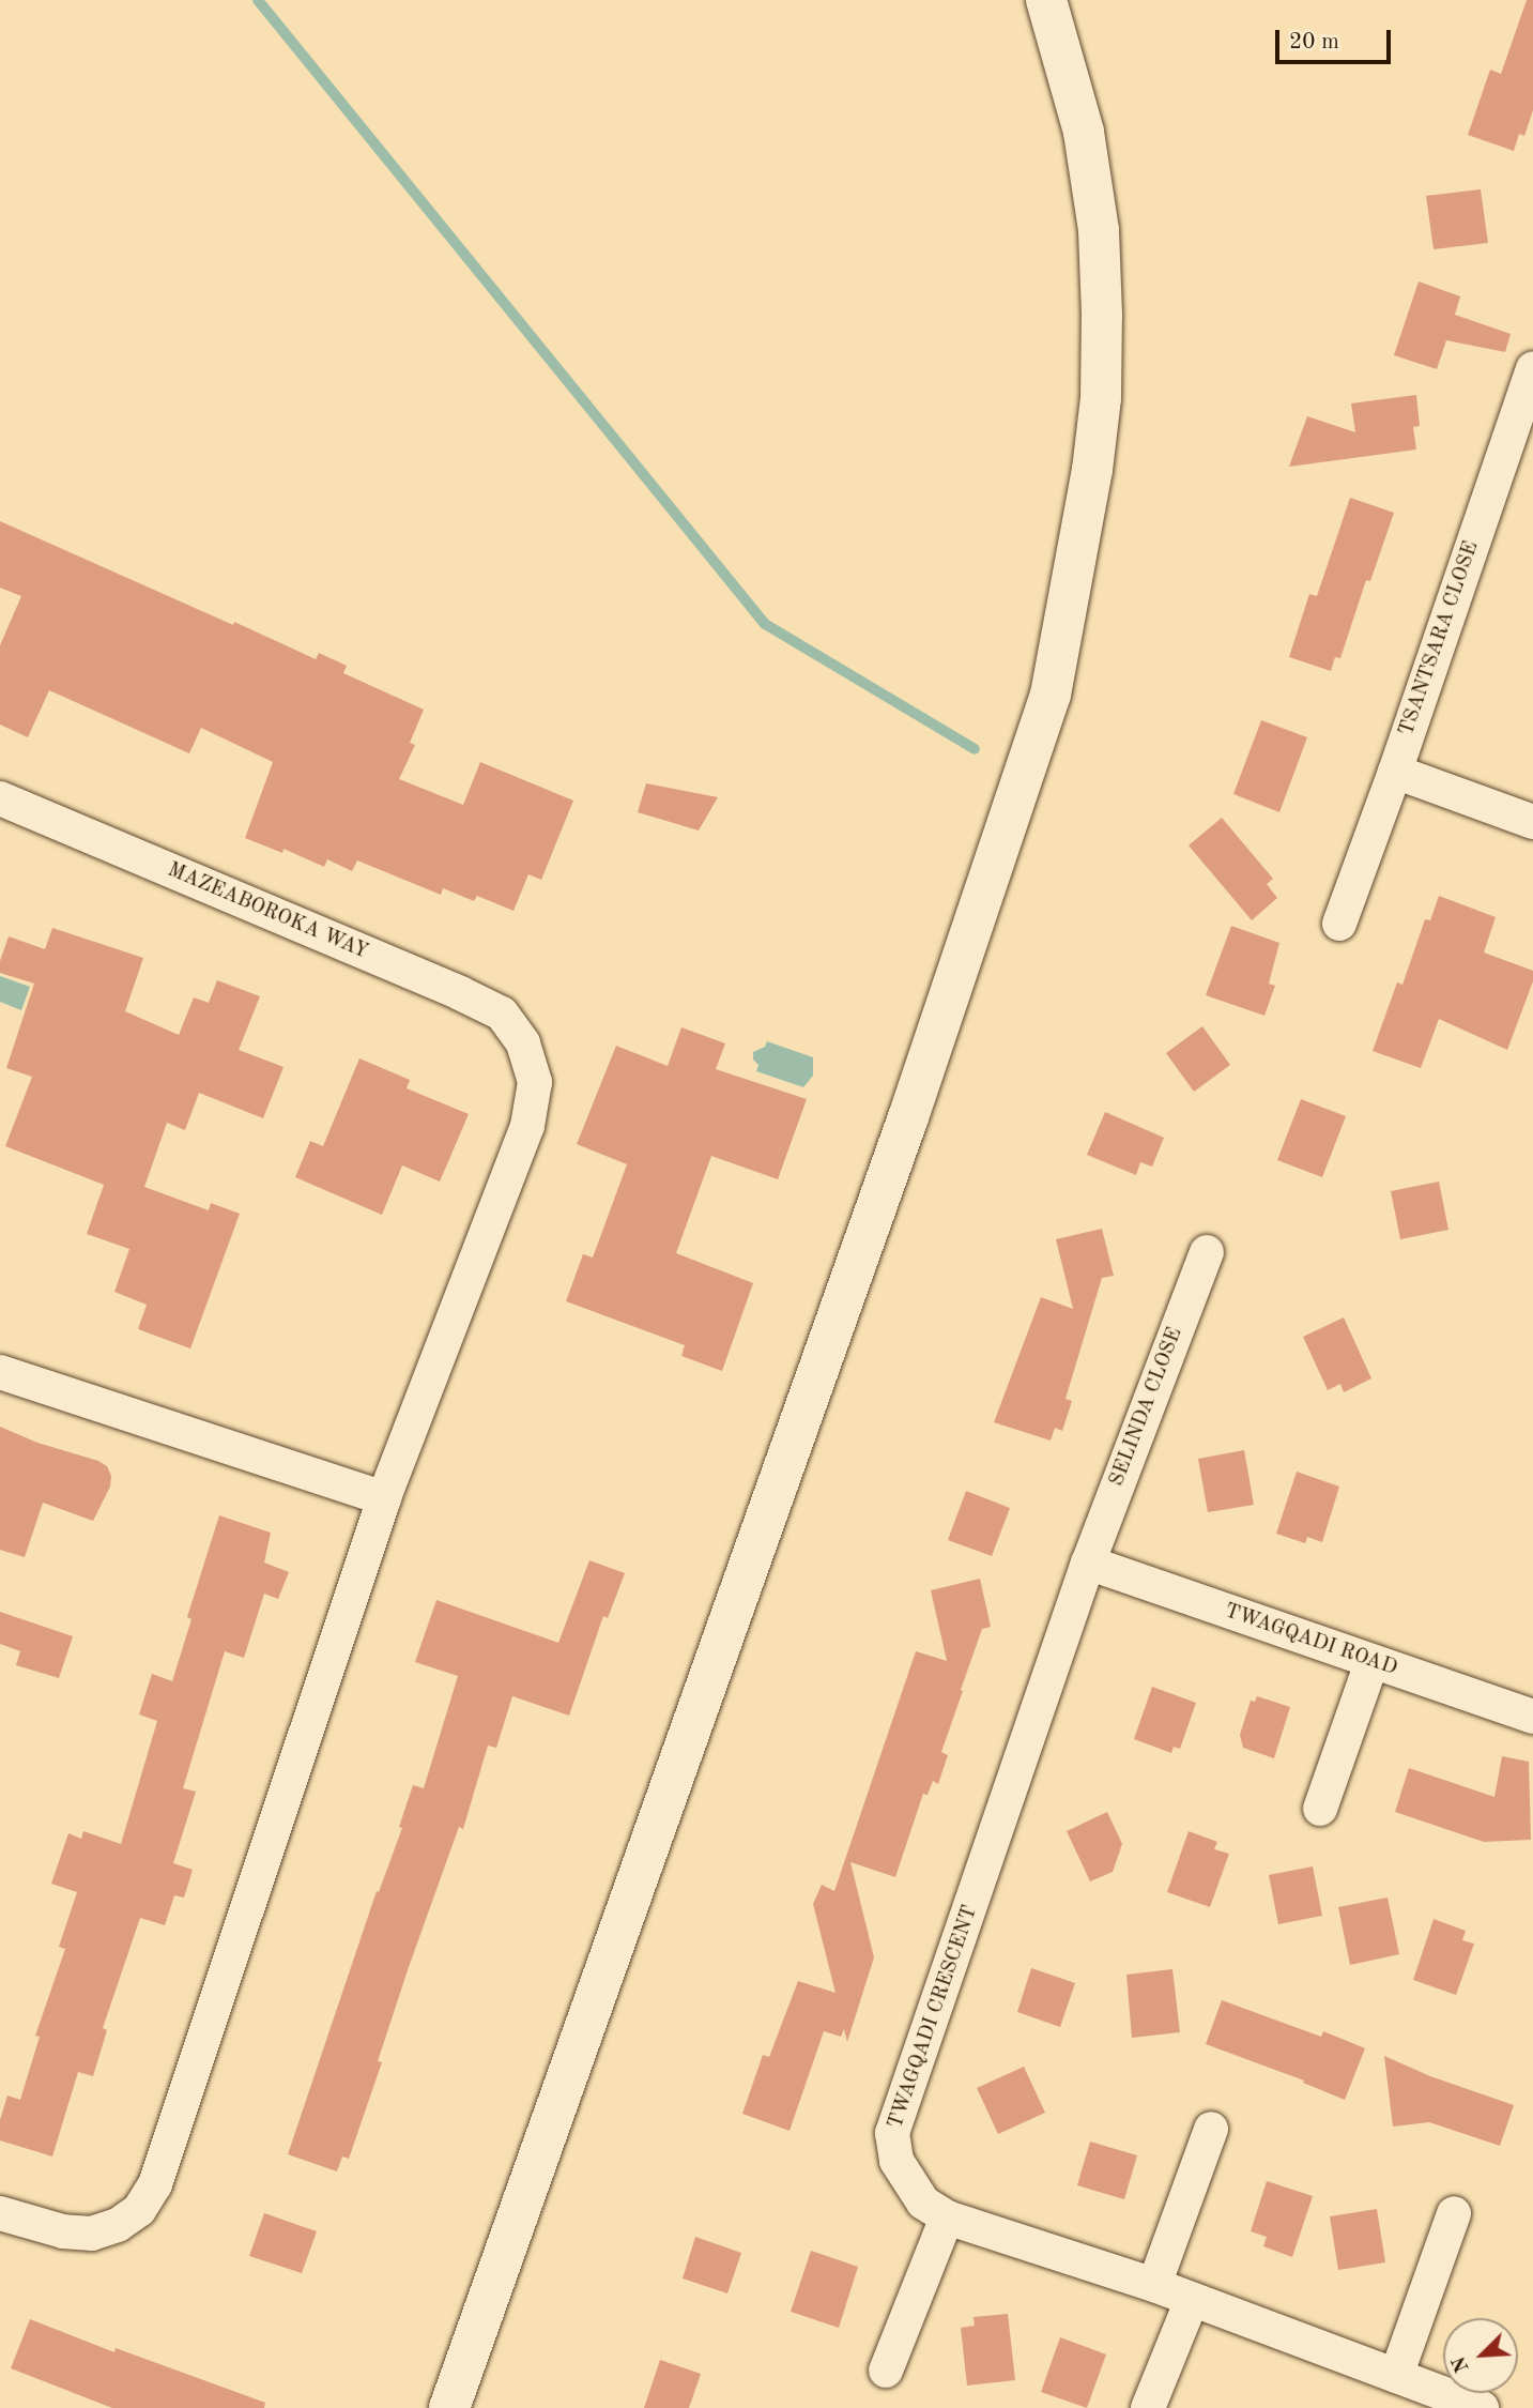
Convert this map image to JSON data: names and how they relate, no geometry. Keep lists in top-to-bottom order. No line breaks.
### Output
{"streets":{"street":["TSANTSARA CLOSE","MAZEABOROKA WAY","SELINDA CLOSE","TWAGQADI ROAD","TWAGQADI CRESCENT"]},"crossings":[["SELINDA CLOSE","TWAGQADI ROAD"],["SELINDA CLOSE","TWAGQADI CRESCENT"],["TWAGQADI ROAD","TWAGQADI CRESCENT"]],"scale_bar":"20 m","north":"bottom left"}
